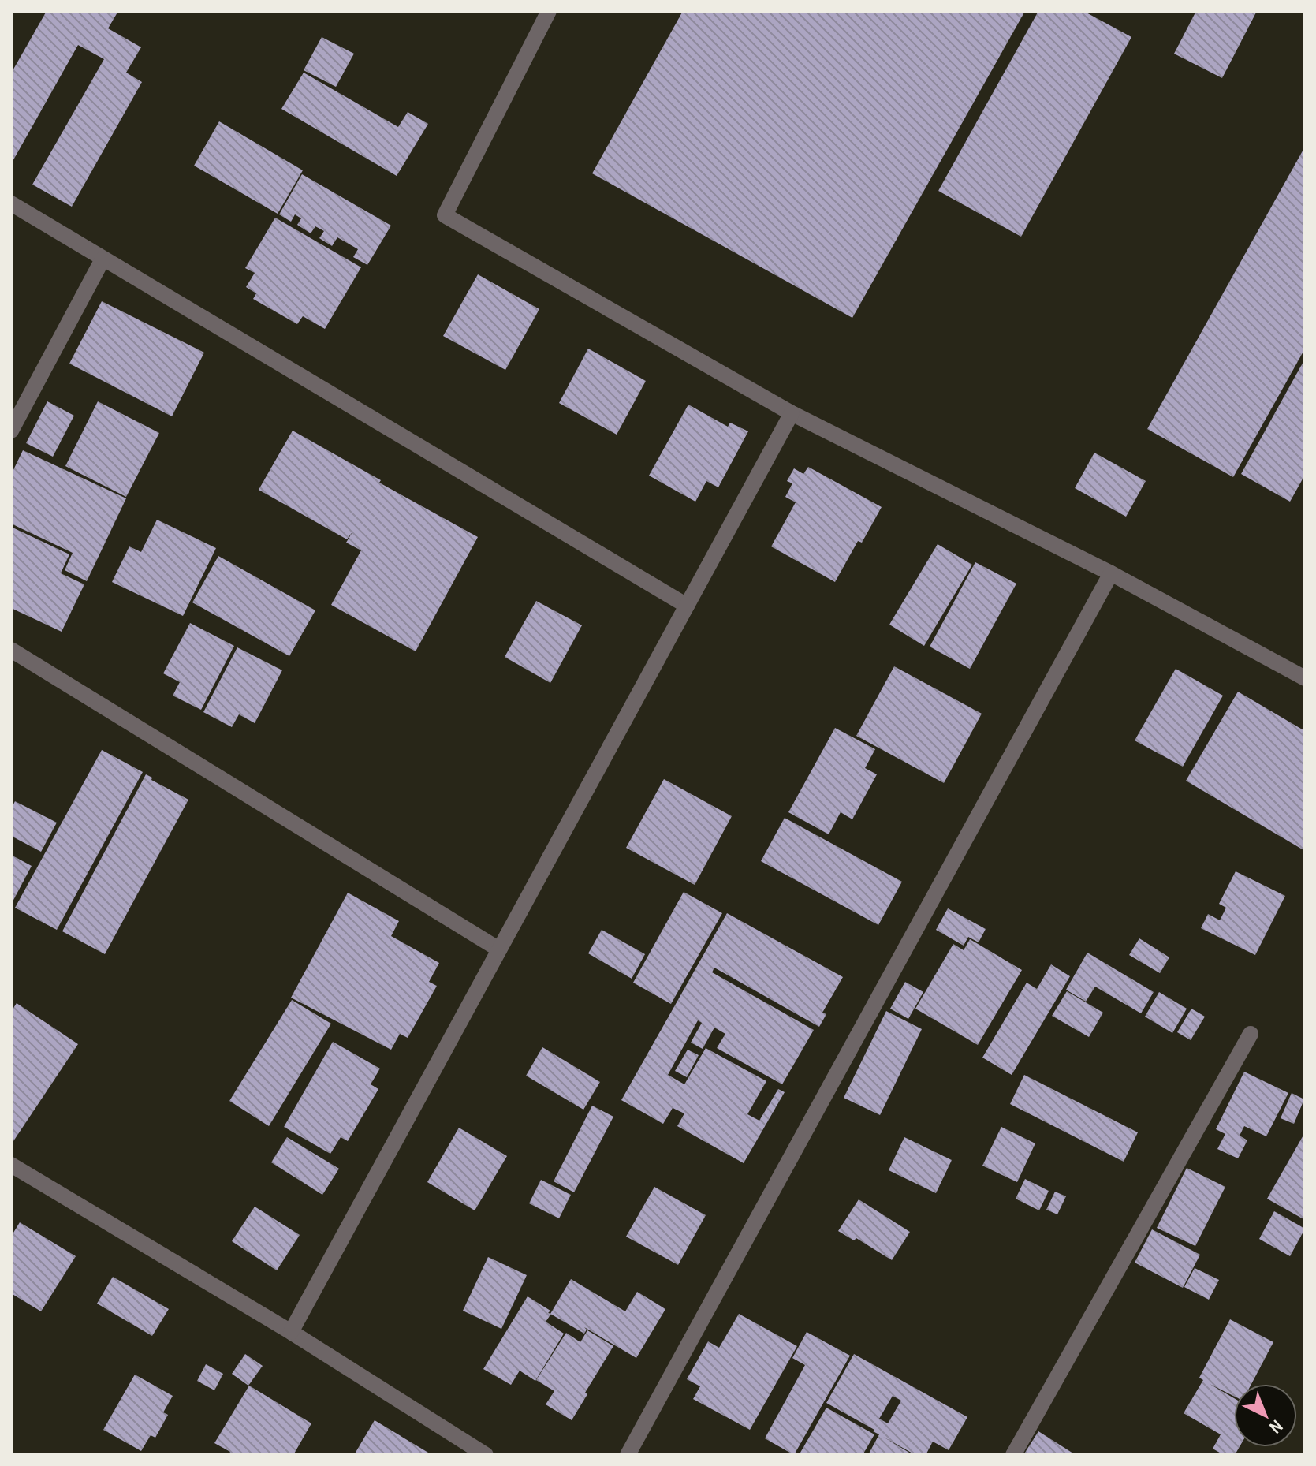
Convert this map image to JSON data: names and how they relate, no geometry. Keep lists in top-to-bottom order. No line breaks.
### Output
{"north":"bottom right"}
